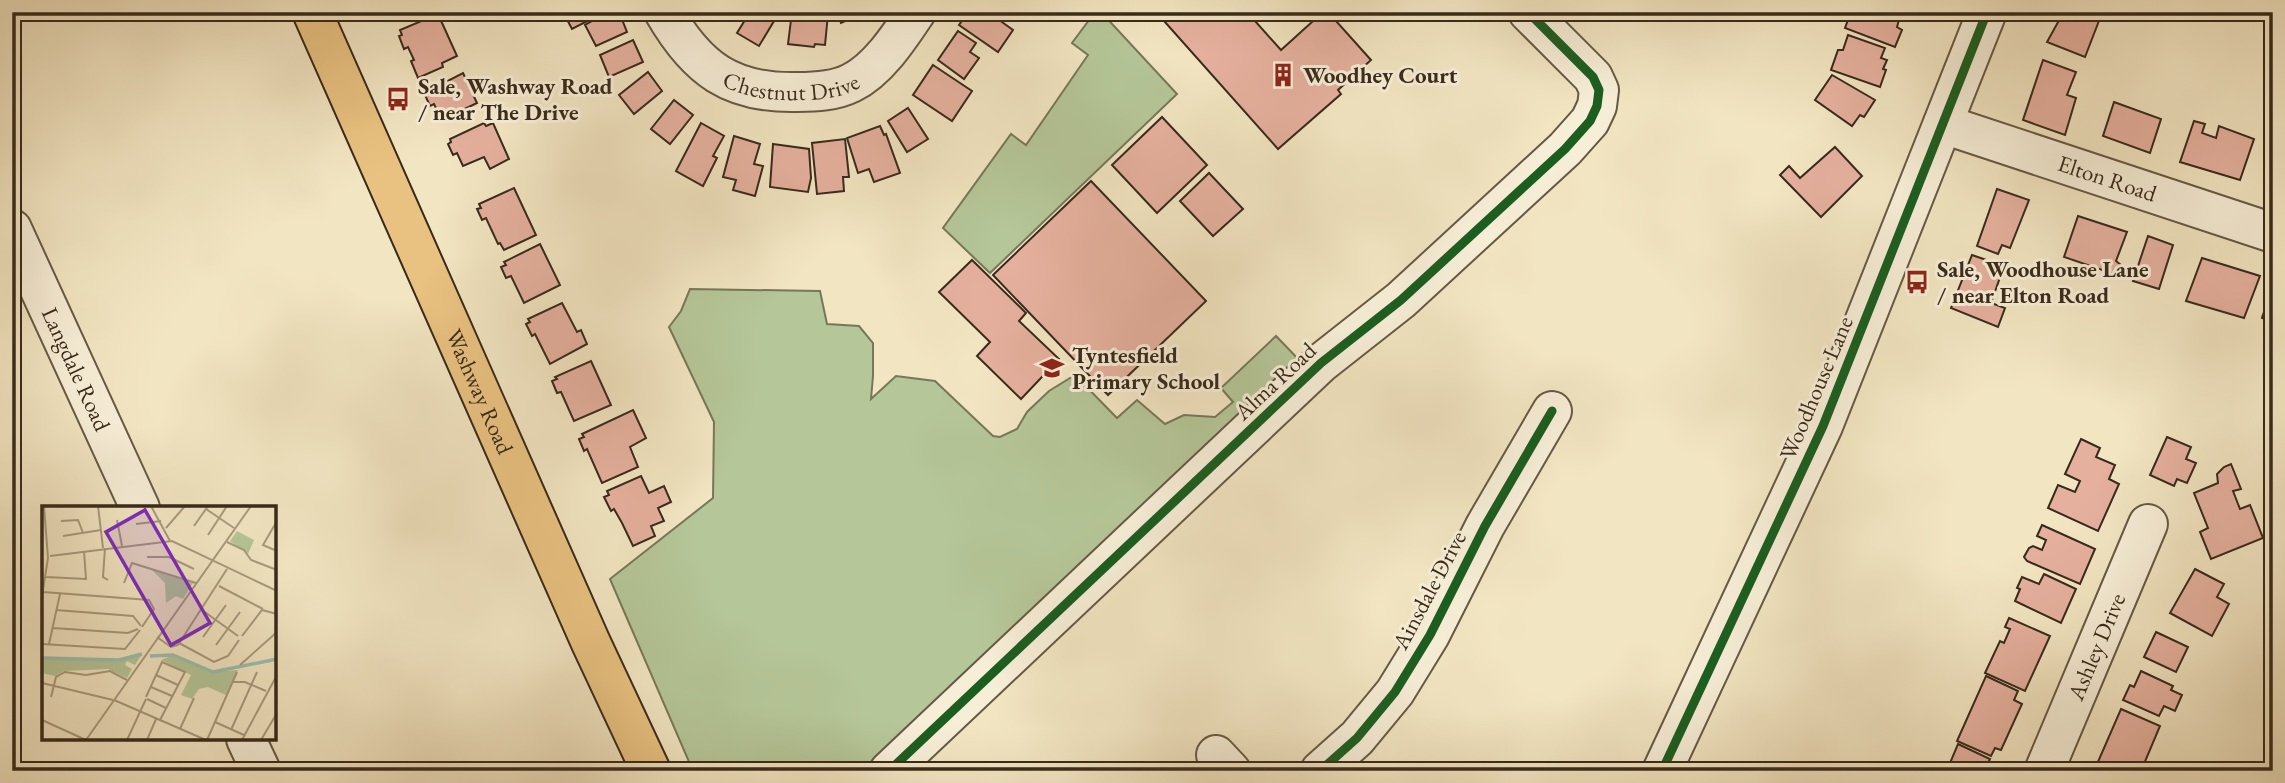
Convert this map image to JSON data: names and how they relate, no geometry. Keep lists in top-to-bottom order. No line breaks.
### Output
{"streets":{"highway":["Washway Road"],"street":["Chestnut Drive","Elton Road","Langdale Road","Alma Road","Woodhouse Lane","Ainsdale Drive","Ashley Drive"]},"crossings":[["Elton Road","Woodhouse Lane"]],"places":{"building":["Woodhey Court"],"bus stop":["Sale, Washway Road / near The Drive","Sale, Woodhouse Lane / near Elton Road"],"school or university":["Tyntesfield Primary School"]}}
